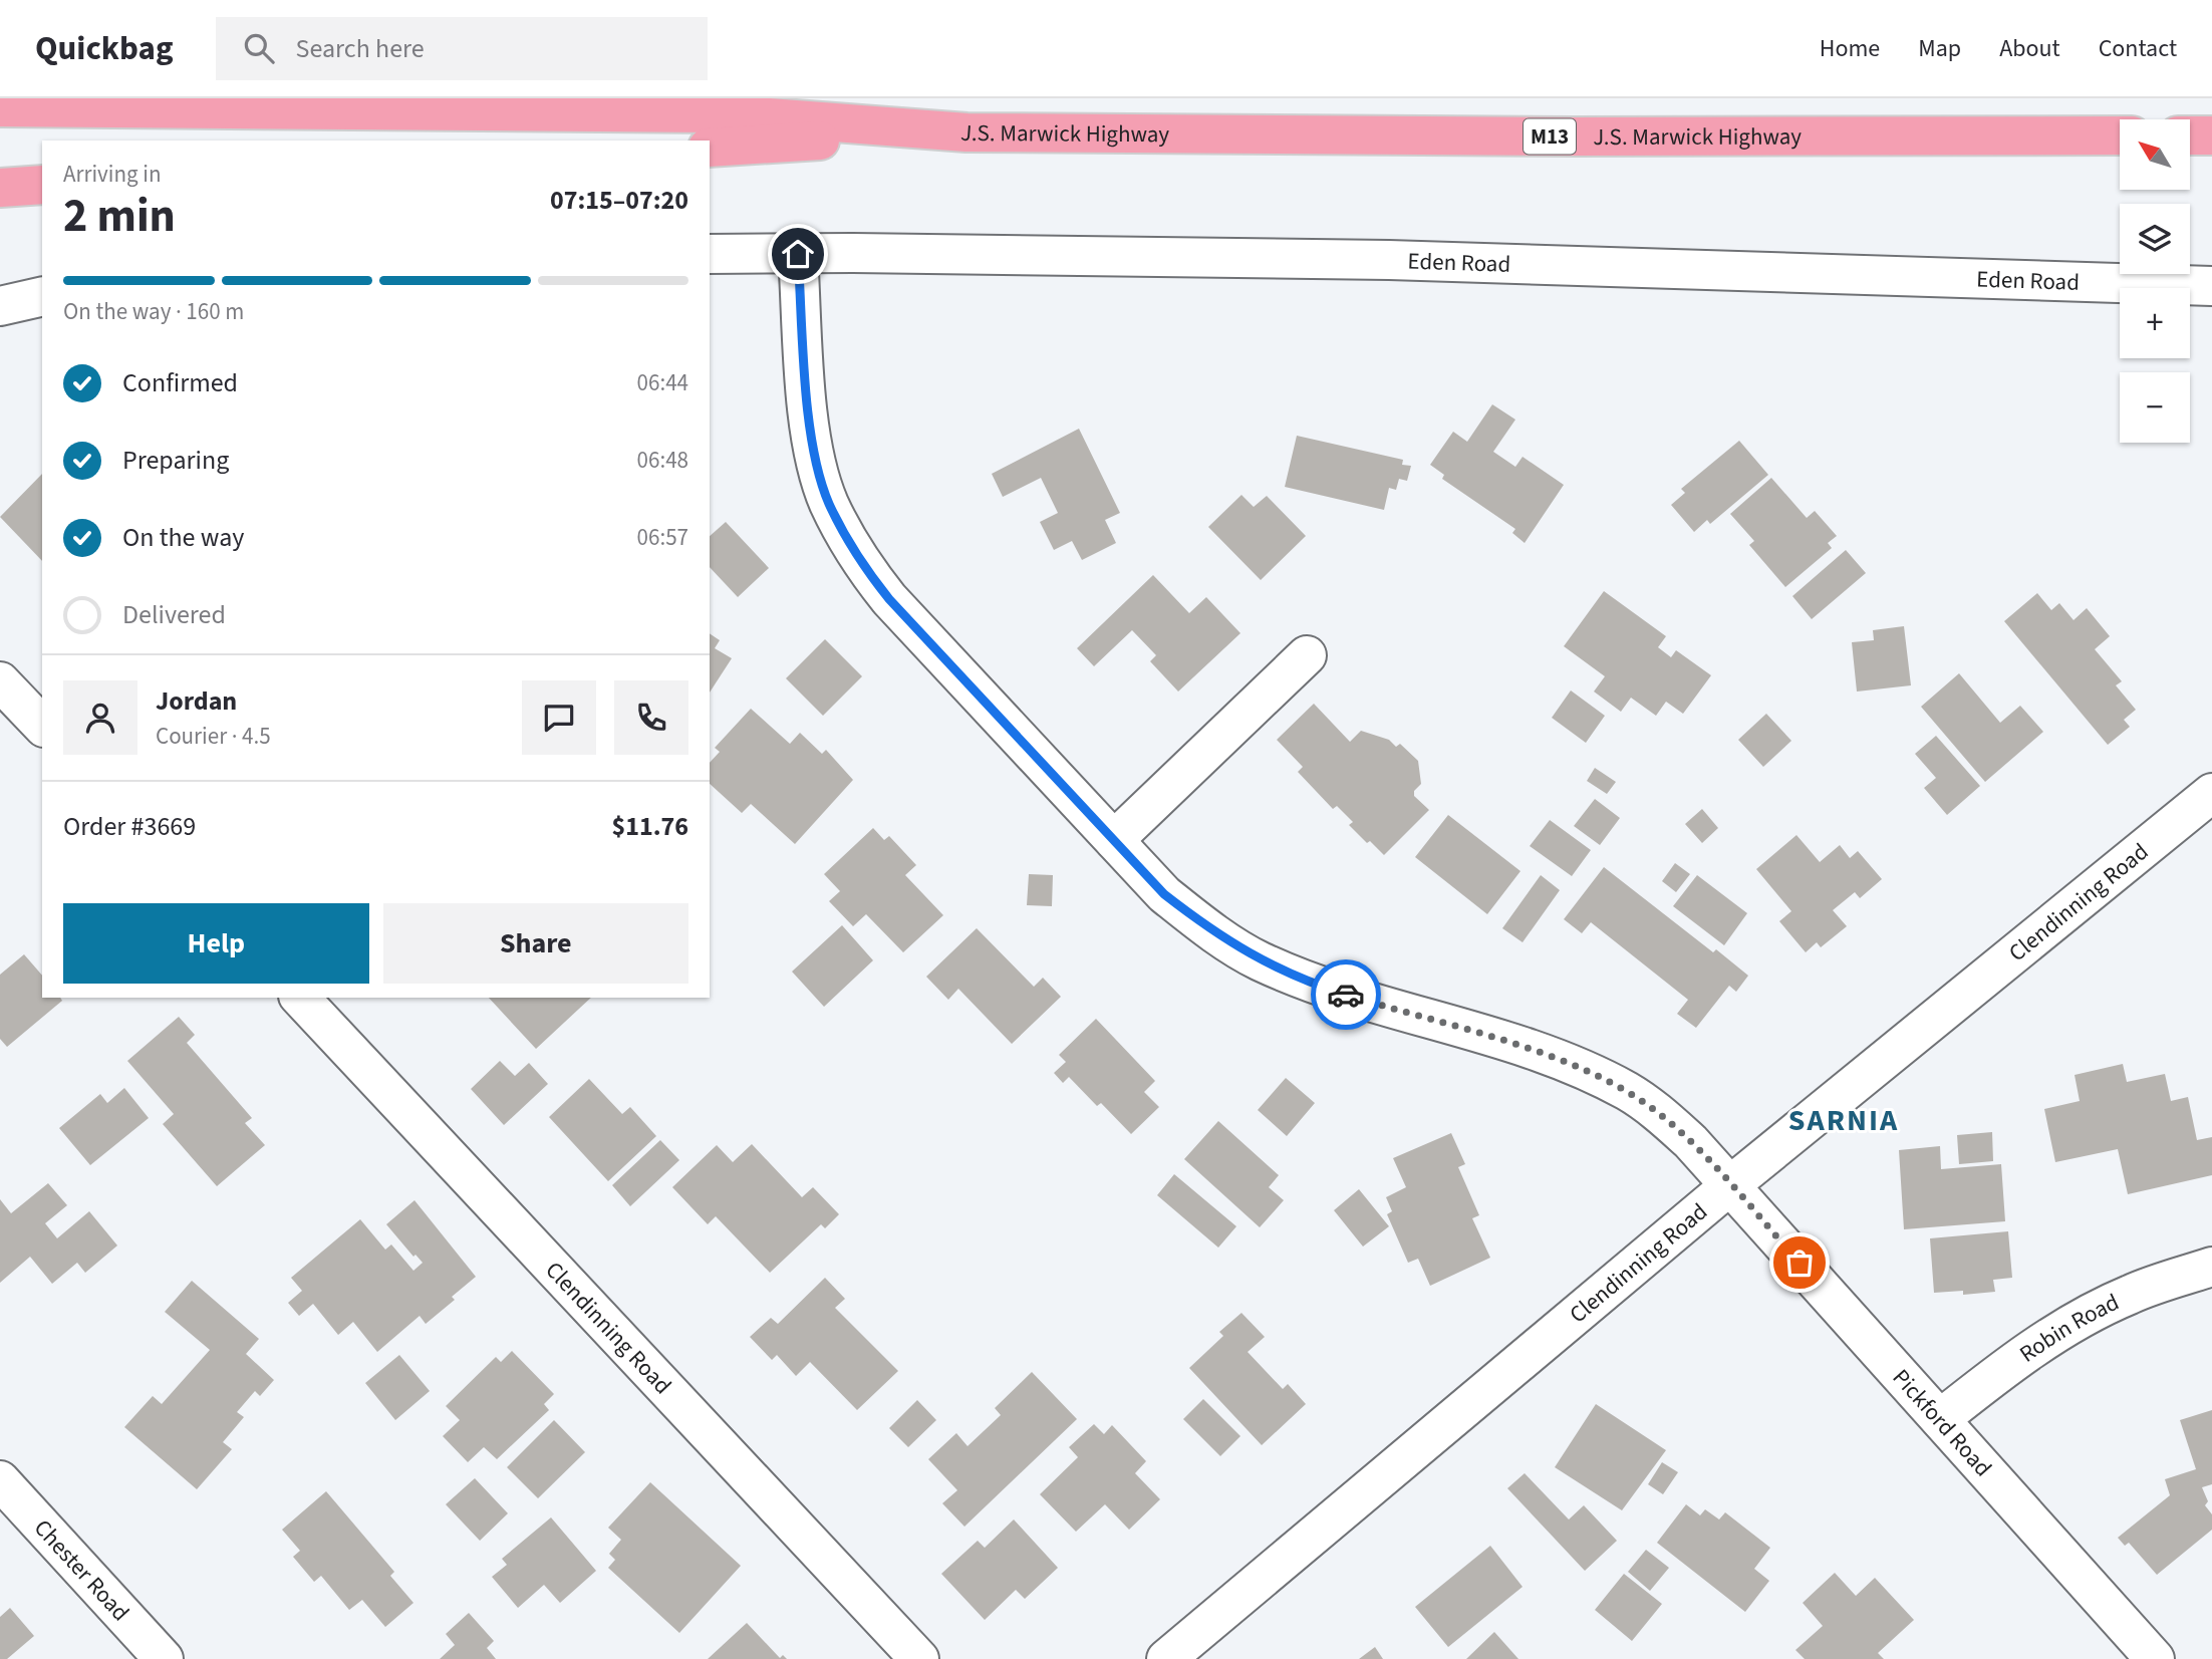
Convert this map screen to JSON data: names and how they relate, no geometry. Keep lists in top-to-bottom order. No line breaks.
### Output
{"streets":{"highway":["J.S. Marwick Highway","M13"],"street":["Eden Road","Clendinning Road","Robin Road","Pickford Road","Chester Road"]},"crossings":[["Eden Road","Pickford Road"],["Clendinning Road","Pickford Road"],["Robin Road","Pickford Road"]],"districts":["SARNIA"],"north":"top left","page":{"header":"Quickbag","search":"Search here","nav":["Home","Map","About","Contact"],"map_buttons":["+","−"],"heading":["2 min","Arriving in","07:15–07:20"],"panel":["Jordan","Courier · 4.5","Order #3669","$11.76"],"bar":"On the way · 160 m","list":[["Confirmed","06:44"],["Preparing","06:48"],["On the way","06:57"],"Delivered"],"buttons":["Help","Share"]}}
